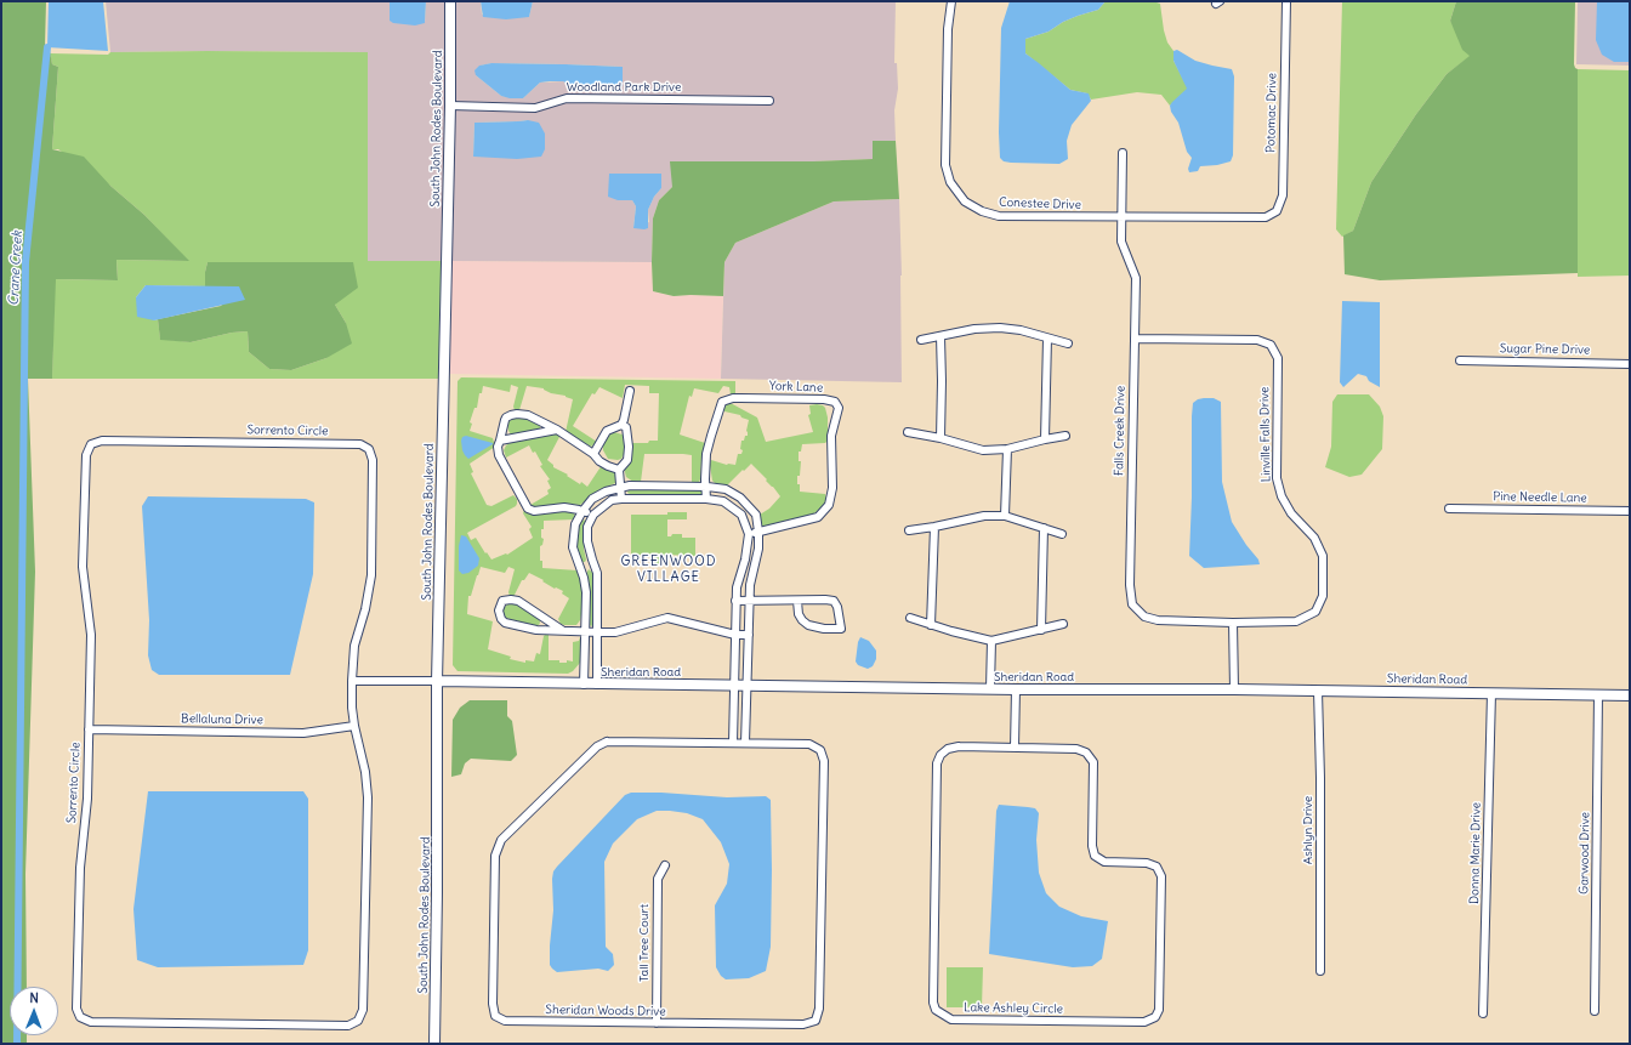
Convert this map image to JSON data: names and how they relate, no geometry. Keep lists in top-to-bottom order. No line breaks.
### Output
{"streets":{"street":["Woodland Park Drive","Potomac Drive","South John Rodes Boulevard","Conestee Drive","Sugar Pine Drive","York Lane","Sorrento Circle","Falls Creek Drive","Linville Falls Drive","Pine Needle Lane","Sheridan Road","Bellaluna Drive","Ashlyn Drive","Donna Marie Drive","Garwood Drive","Tall Tree Court","Lake Ashley Circle","Sheridan Woods Drive"]},"crossings":[["Woodland Park Drive","South John Rodes Boulevard"],["Potomac Drive","Conestee Drive"],["South John Rodes Boulevard","Sheridan Road"],["Conestee Drive","Falls Creek Drive"],["Sorrento Circle","Bellaluna Drive"],["Falls Creek Drive","Linville Falls Drive"],["Sheridan Road","Ashlyn Drive"],["Sheridan Road","Donna Marie Drive"],["Sheridan Road","Garwood Drive"],["Tall Tree Court","Sheridan Woods Drive"]],"districts":["GREENWOOD VILLAGE"],"water":["Crane Creek"],"north":"top"}
